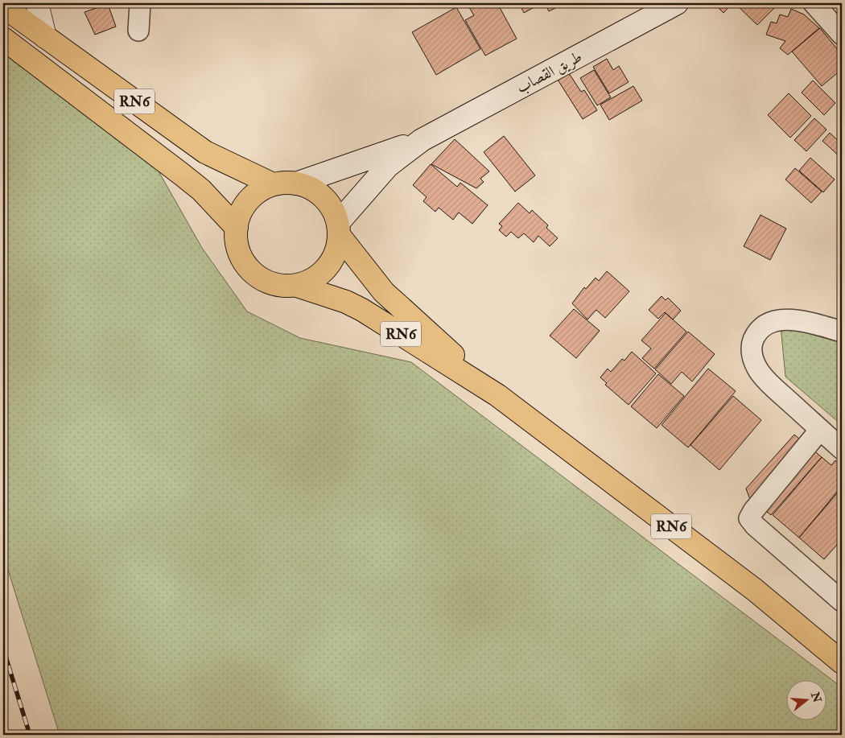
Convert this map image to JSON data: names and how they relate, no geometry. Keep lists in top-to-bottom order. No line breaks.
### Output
{"streets":{"main road":["طريق القصاب","RN6"]},"crossings":[["طريق القصاب","RN6"]],"north":"right"}
